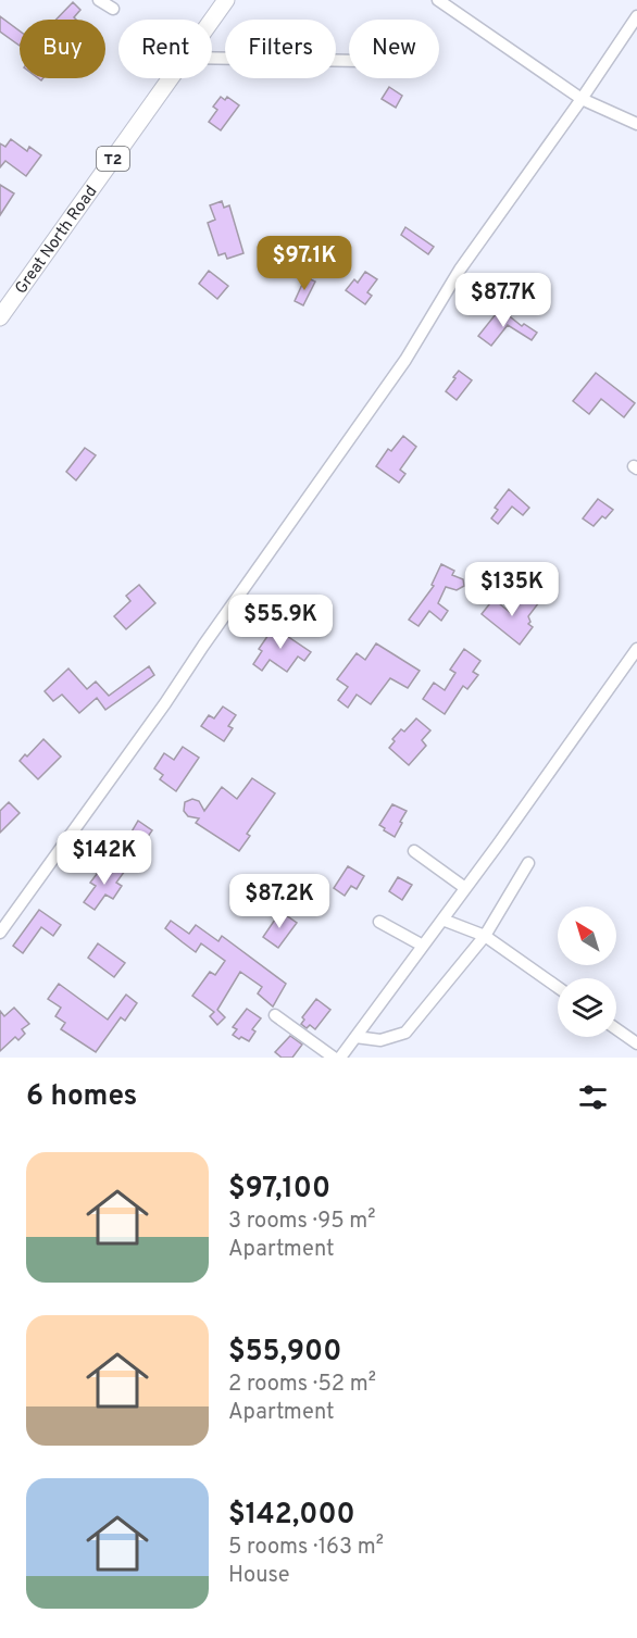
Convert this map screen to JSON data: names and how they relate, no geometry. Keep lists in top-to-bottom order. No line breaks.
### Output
{"streets":{"highway":["T2","Great North Road"]},"north":"top left","page":{"chip":["Buy","Rent","Filters","New"],"price":["$97.1K","$87.7K","$135K","$55.9K","$142K","$87.2K"],"heading":"6 homes","list":[{"name":"$97,100","note":"3 rooms · 95 m² · Apartment"},{"name":"$55,900","note":"2 rooms · 52 m² · Apartment"},{"name":"$142,000","note":"5 rooms · 163 m² · House"}]}}
